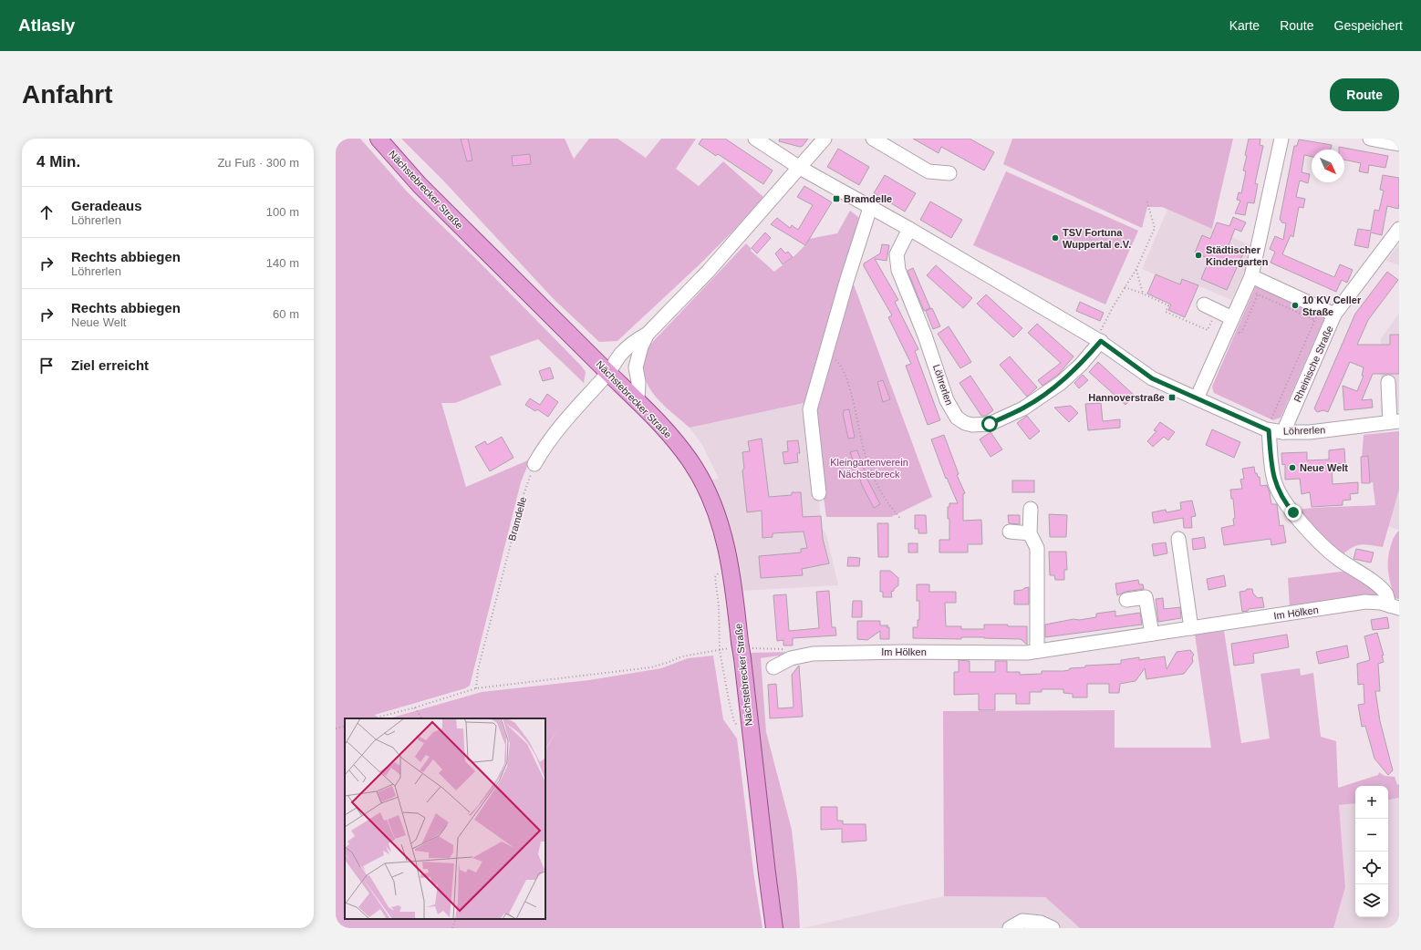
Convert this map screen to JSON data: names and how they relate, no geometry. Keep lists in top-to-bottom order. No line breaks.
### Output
{"streets":{"main road":["Nächstebrecker Straße"],"street":["Rheinische Straße","Löhrerlen","Im Hölken"],"path":["Bramdelle"]},"crossings":[["Rheinische Straße","Löhrerlen"]],"parks":["Kleingartenverein Nächstebreck"],"places":{"transit":["Bramdelle","Hannoverstraße"],"other":["TSV Fortuna Wuppertal e.V.","Städtischer Kindergarten","10 KV Celler Straße","Neue Welt"]},"north":"bottom right","page":{"header":"Atlasly","nav":["Karte","Route","Gespeichert"],"buttons":"Route","title":"Anfahrt","heading":["4 Min.","Zu Fuß · 300 m"],"list":[["Geradeaus","Löhrerlen","100 m"],["Rechts abbiegen","Löhrerlen","140 m"],["Rechts abbiegen","Neue Welt","60 m"],"Ziel erreicht"],"map_buttons":["+","−"]}}
